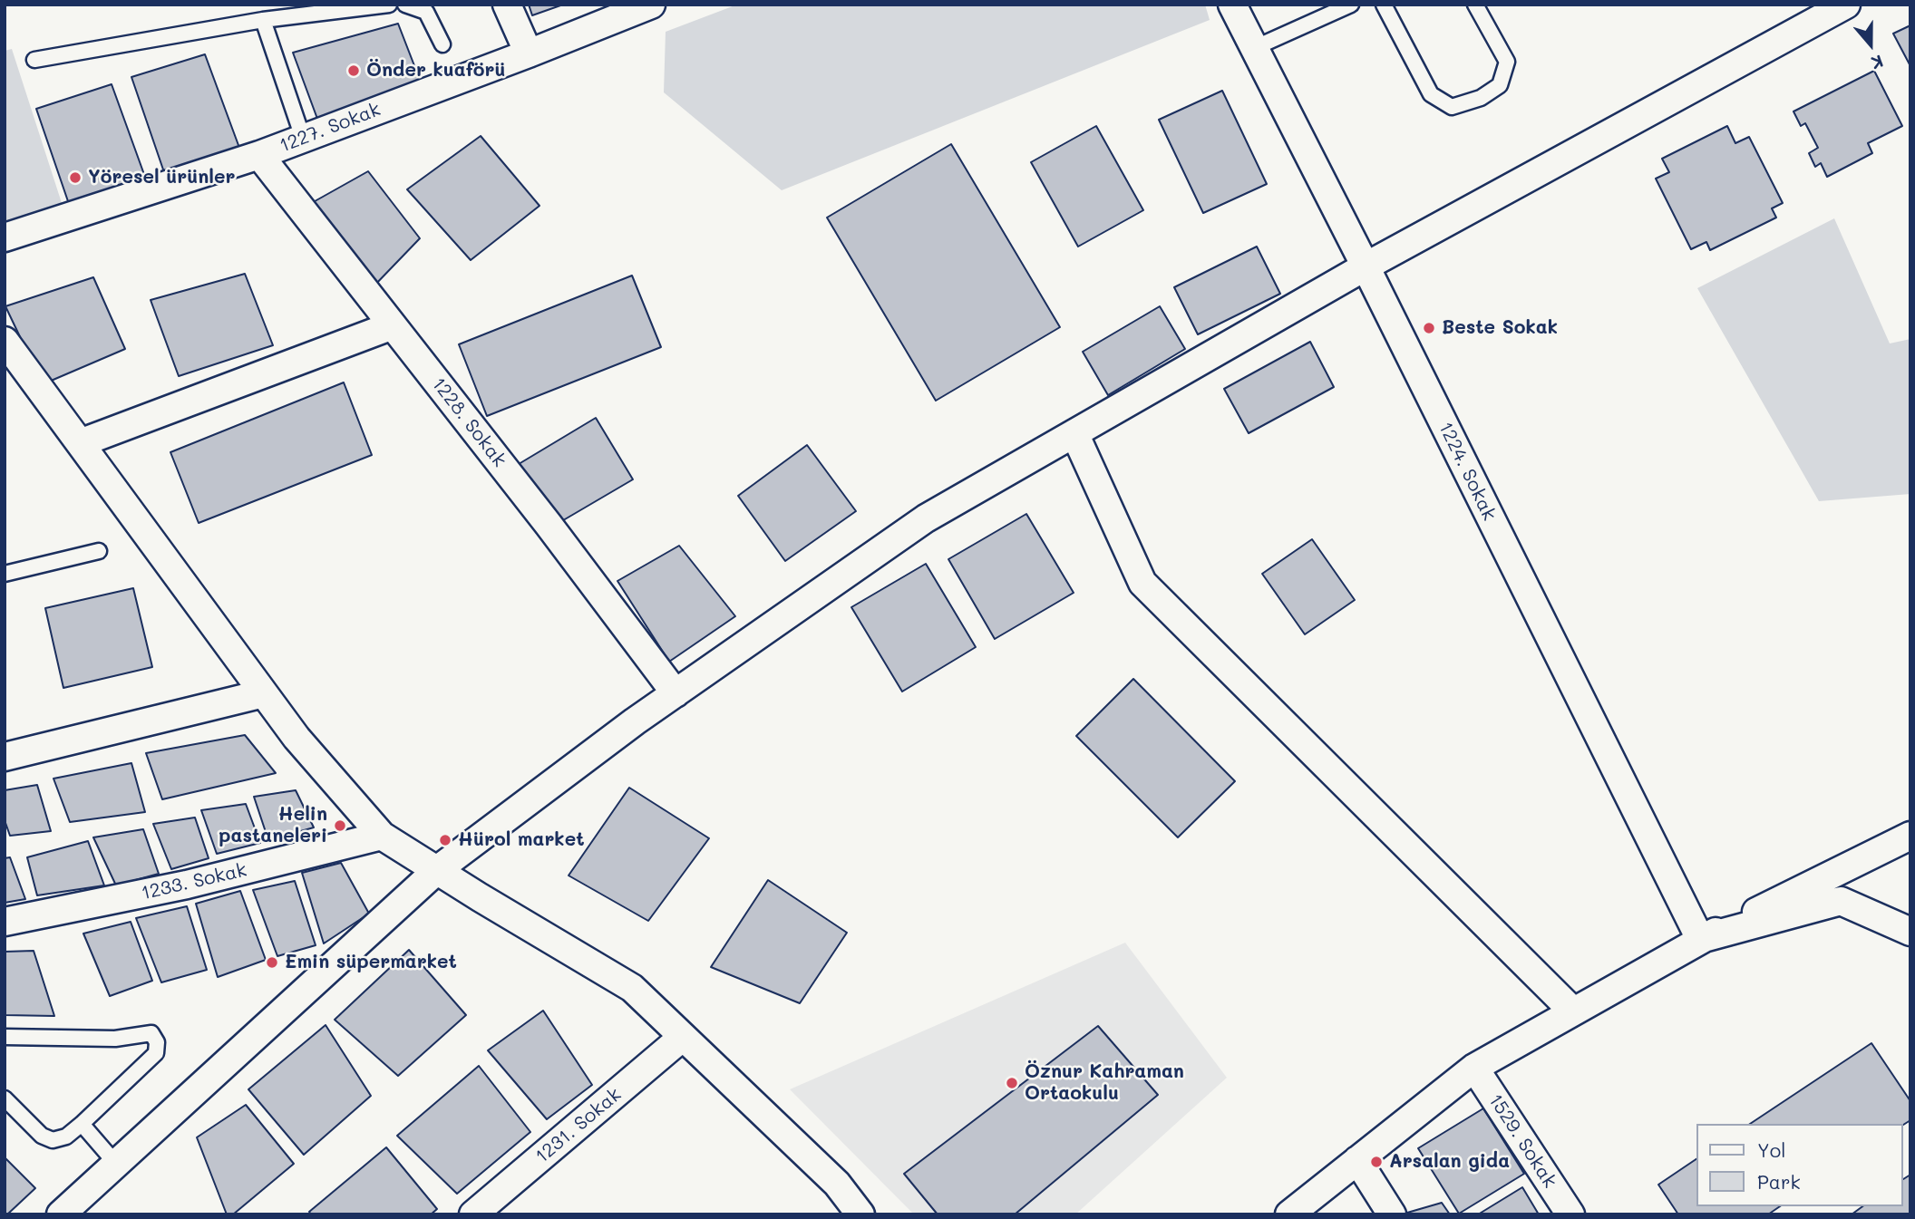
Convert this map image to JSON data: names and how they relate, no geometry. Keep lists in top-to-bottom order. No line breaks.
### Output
{"streets":{"street":["1227. Sokak","1228. Sokak","1224. Sokak","1233. Sokak","1231. Sokak","1529. Sokak"]},"crossings":[["1227. Sokak","1228. Sokak"]],"places":["Önder kuaförü","Yöresel ürünler","Beste Sokak","Helin pastaneleri","Hürol market","Emin süpermarket","Öznur Kahraman Ortaokulu","Arsalan gida"],"legend":["Yol","Park"],"north":"bottom"}
